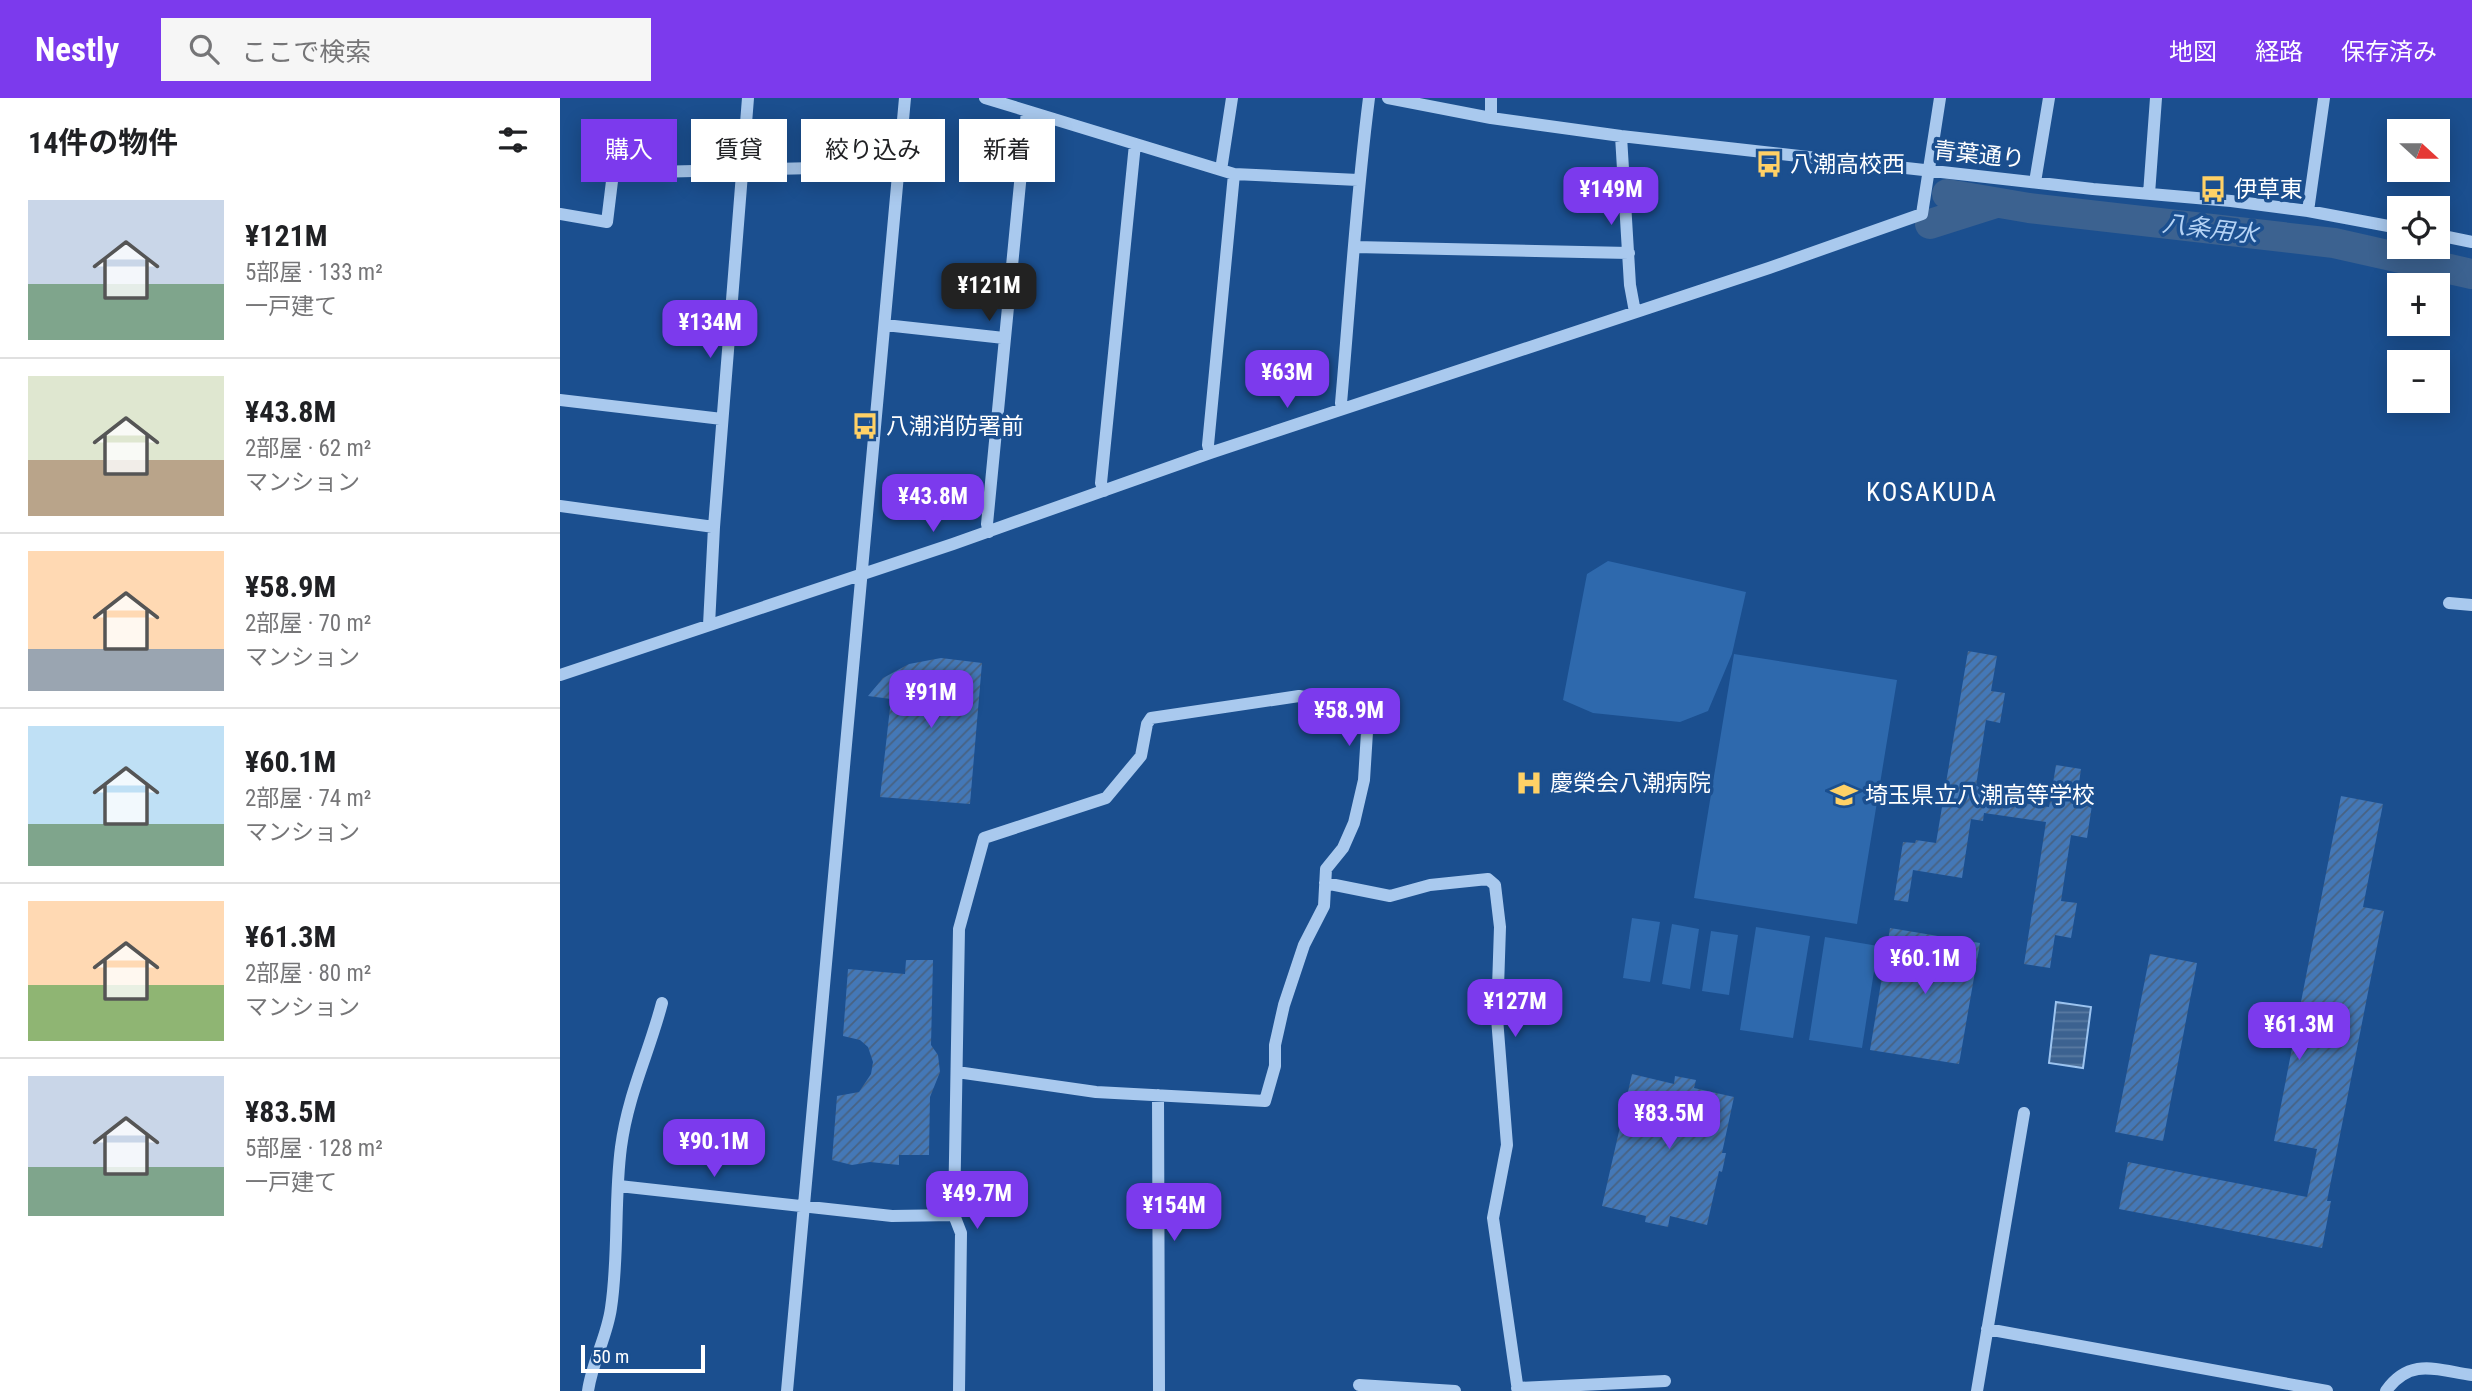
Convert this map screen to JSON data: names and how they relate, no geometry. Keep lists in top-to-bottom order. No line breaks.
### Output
{"streets":{"street":["青葉通り"]},"districts":["KOSAKUDA"],"water":["八条用水"],"places":{"bus stop":["八潮高校西","伊草東","八潮消防署前"],"hospital":["慶榮会八潮病院"],"school or university":["埼玉県立八潮高等学校"]},"scale_bar":"50 m","north":"right","page":{"header":"Nestly","search":"ここで検索","nav":["地図","経路","保存済み"],"heading":"14件の物件","map_buttons":["+","−"],"chip":["購入","賃貸","絞り込み","新着"],"price":["¥149M","¥121M","¥134M","¥63M","¥43.8M","¥91M","¥58.9M","¥60.1M","¥127M","¥61.3M","¥83.5M","¥90.1M","¥49.7M","¥154M"],"list":[{"name":"¥121M","note":"5部屋 · 133 m² · 一戸建て"},{"name":"¥43.8M","note":"2部屋 · 62 m² · マンション"},{"name":"¥58.9M","note":"2部屋 · 70 m² · マンション"},{"name":"¥60.1M","note":"2部屋 · 74 m² · マンション"},{"name":"¥61.3M","note":"2部屋 · 80 m² · マンション"},{"name":"¥83.5M","note":"5部屋 · 128 m² · 一戸建て"}],"scale":"50 m"}}
